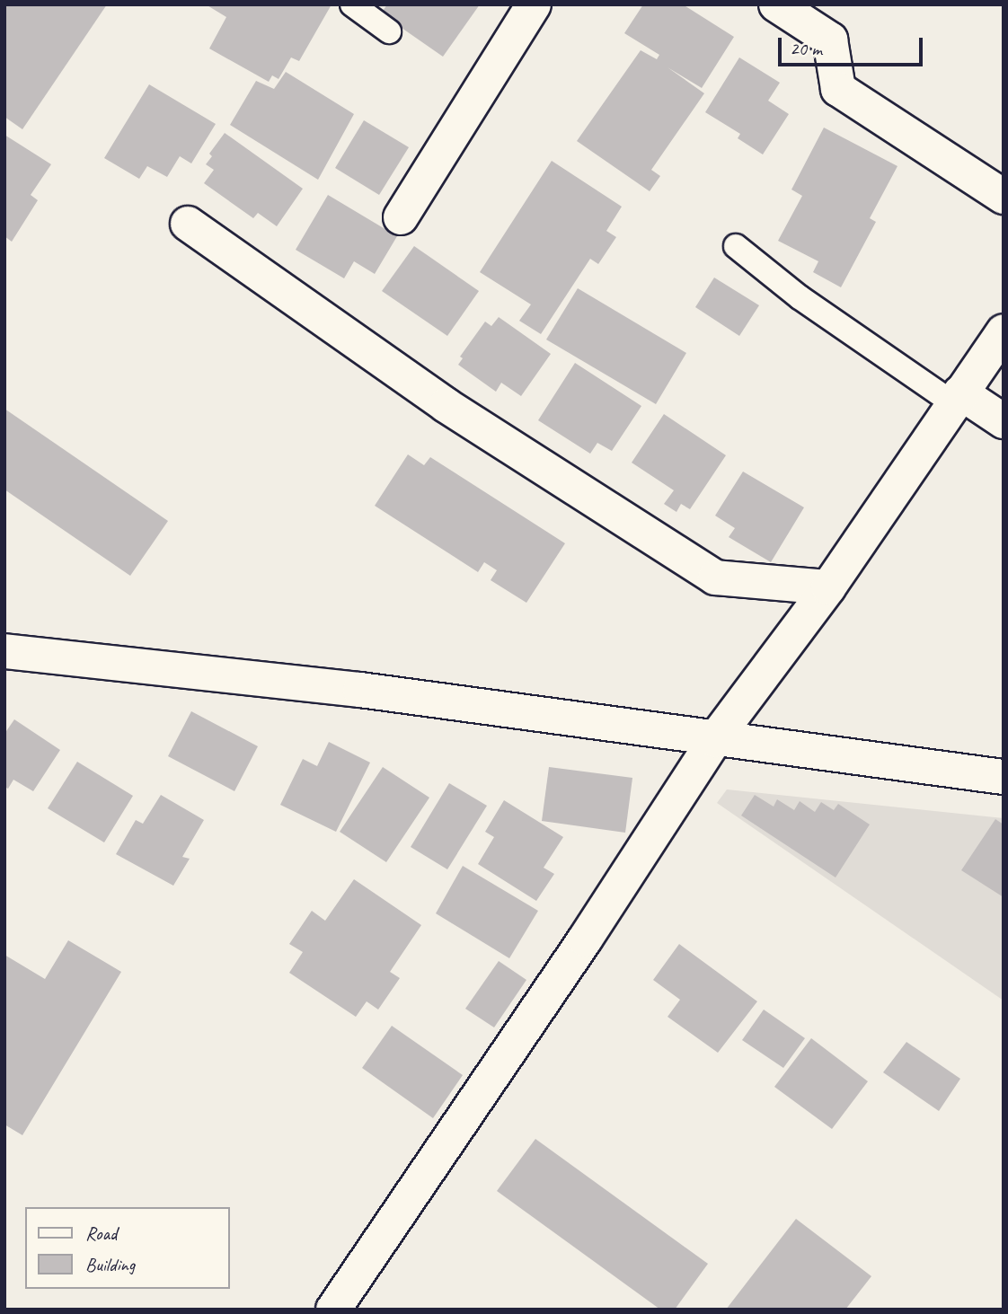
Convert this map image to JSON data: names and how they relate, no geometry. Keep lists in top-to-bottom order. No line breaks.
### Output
{"legend":["Road","Building"],"scale_bar":"20 m"}
